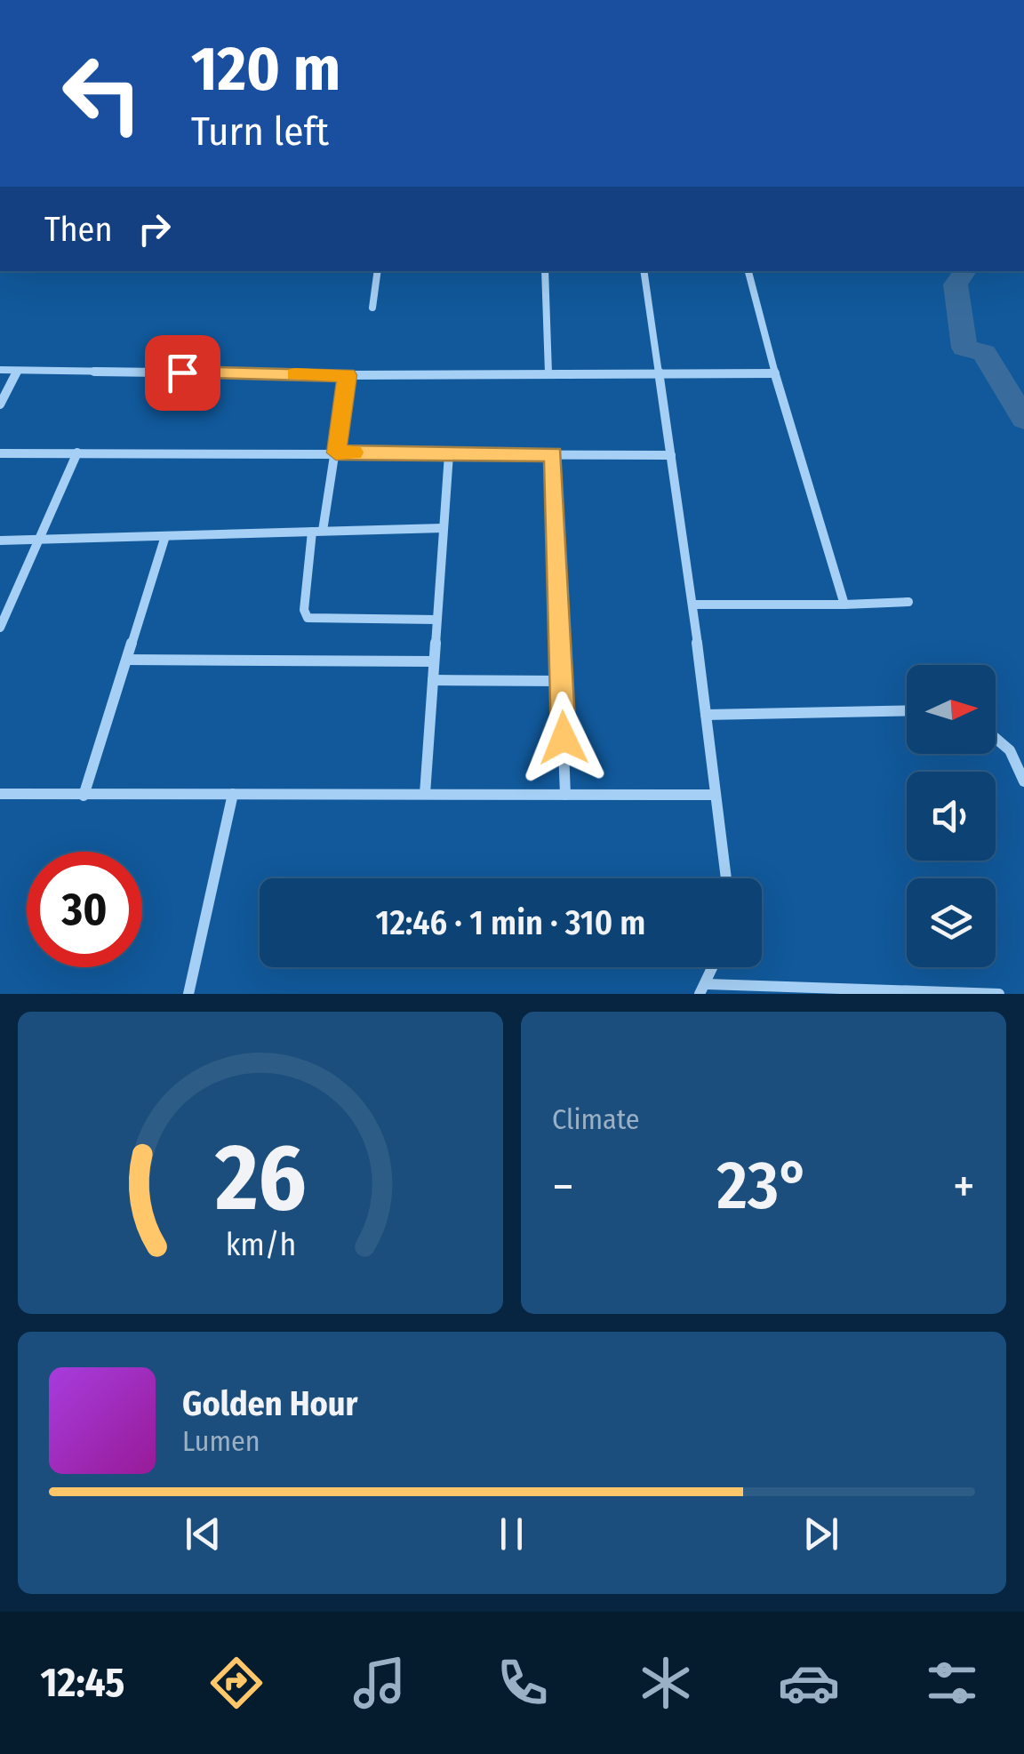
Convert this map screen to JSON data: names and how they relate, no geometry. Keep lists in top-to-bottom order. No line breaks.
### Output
{"north":"right","page":{"turn":["120 m","Turn left"],"then":"Then","limit":"30","trip":"12:46 · 1 min · 310 m","tile":"Climate","heat":["−","23°","+"],"song":["Golden Hour","Lumen"],"tabs":"12:45","gauge":["26","km/h"]}}
